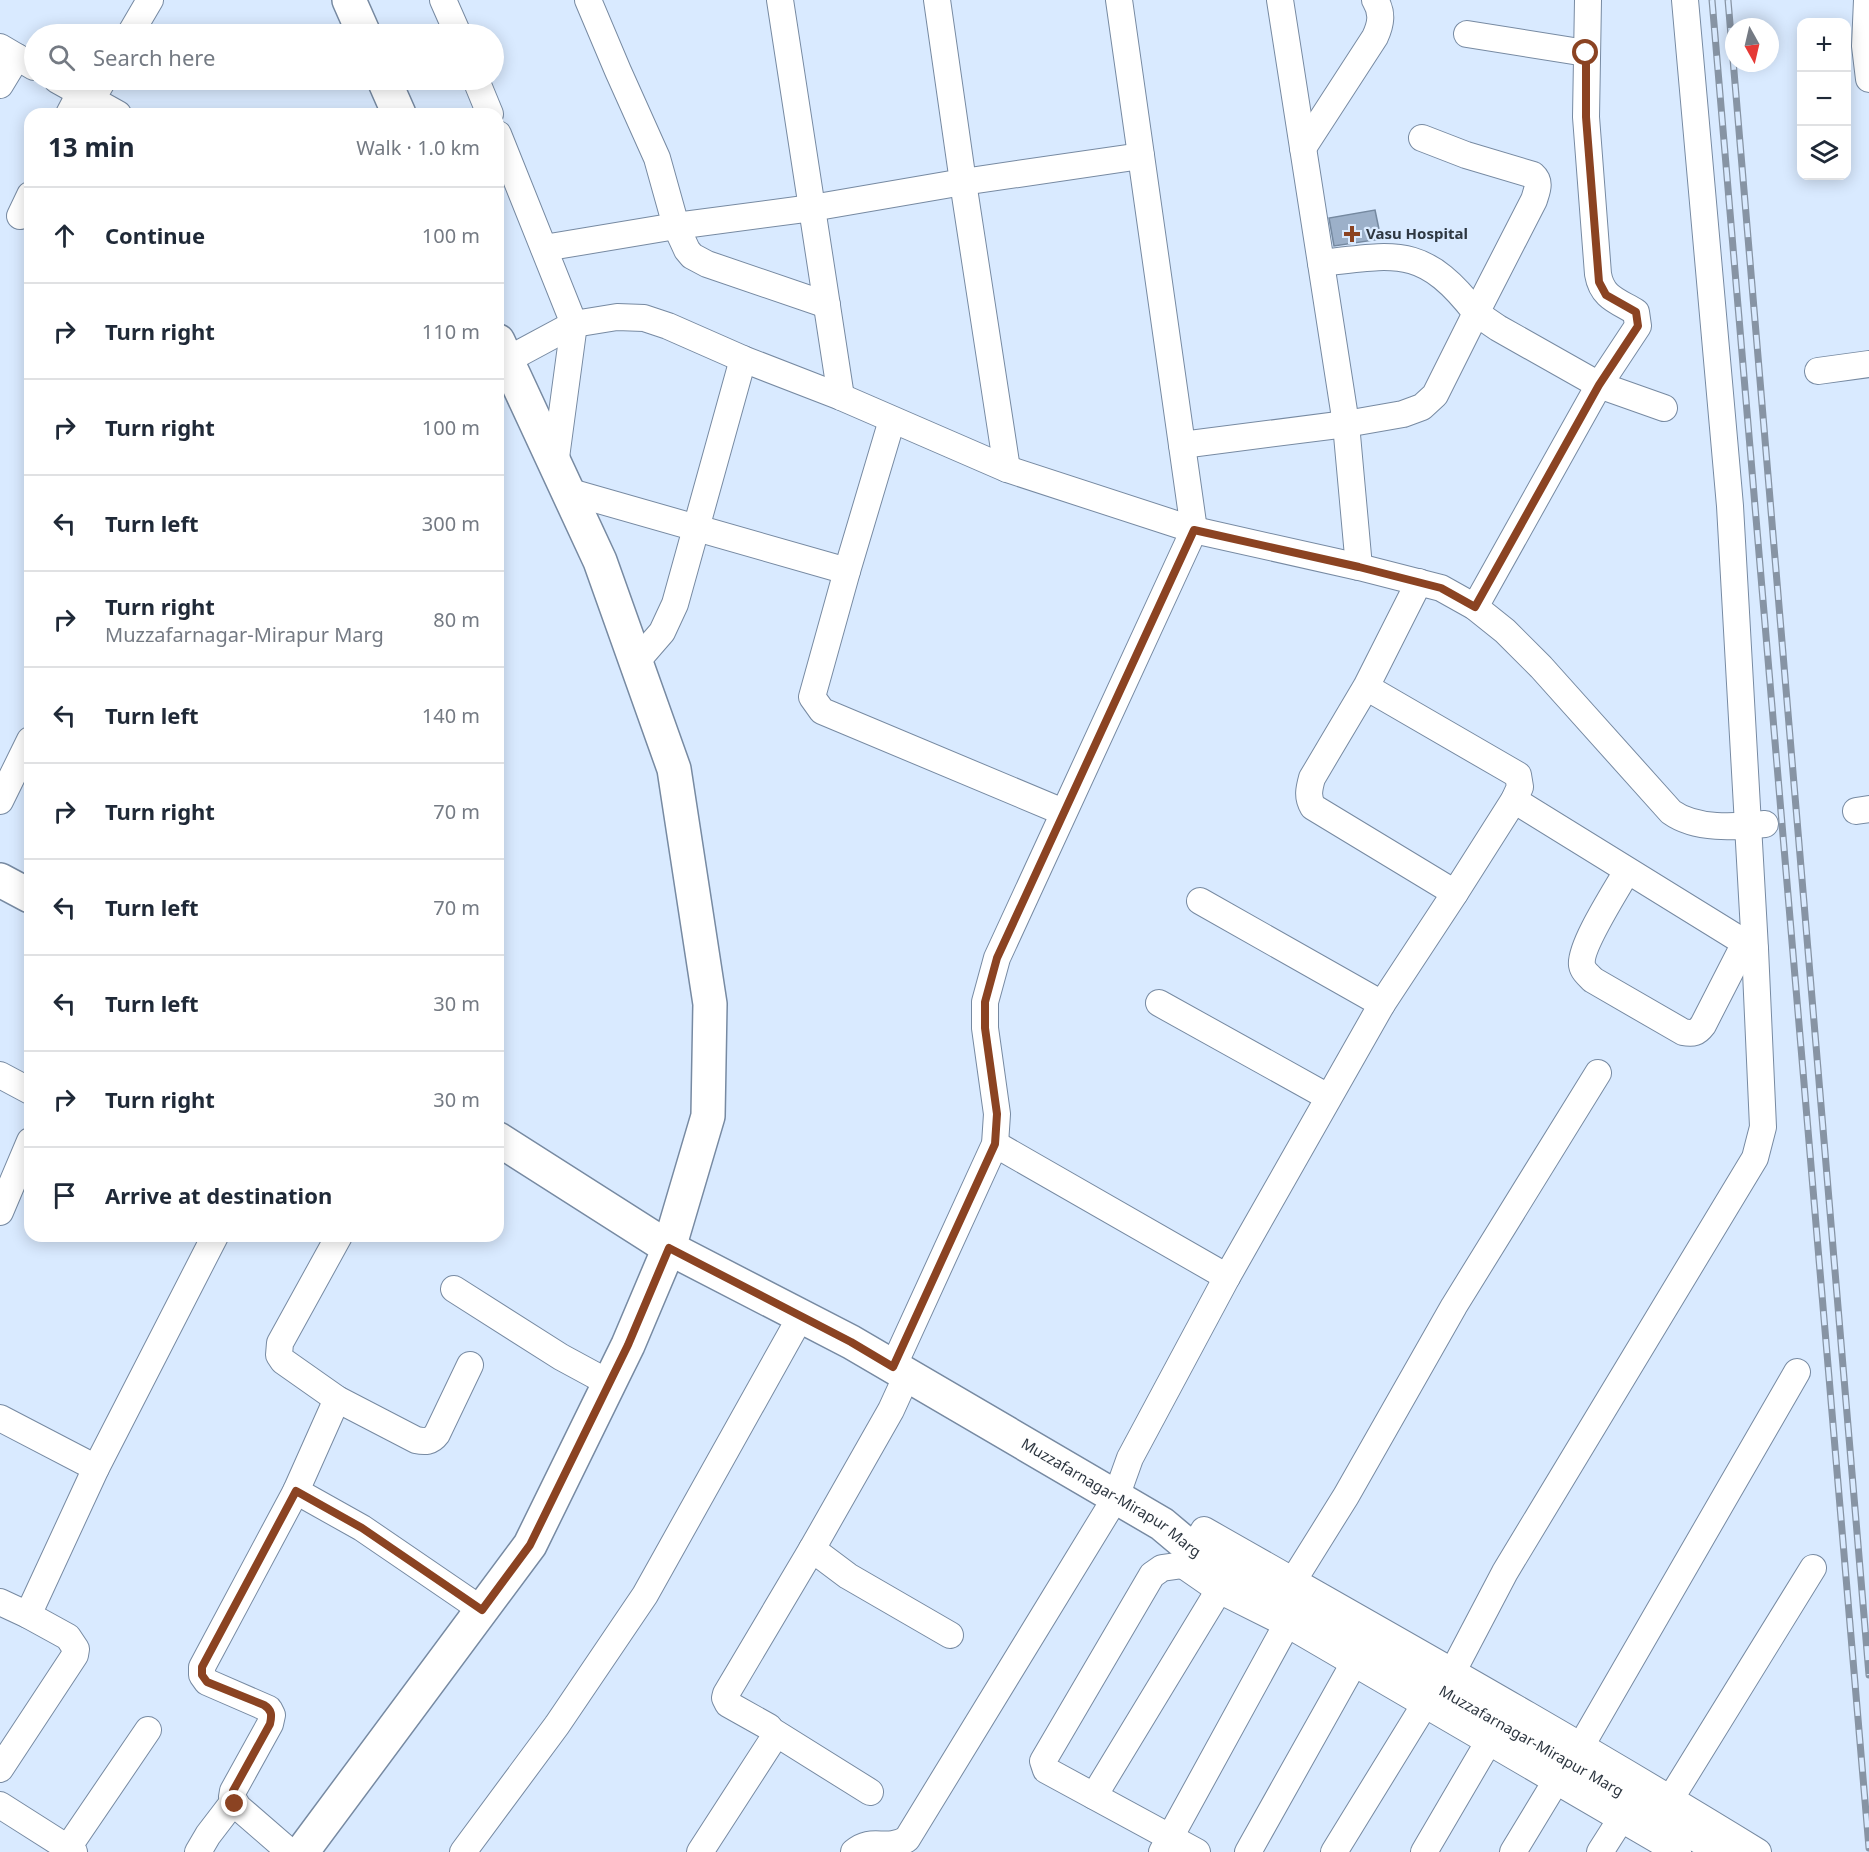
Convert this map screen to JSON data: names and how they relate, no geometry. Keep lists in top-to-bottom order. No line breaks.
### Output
{"streets":{"main road":["Muzzafarnagar-Mirapur Marg"]},"places":{"health":["Vasu Hospital"]},"north":"bottom","page":{"map_buttons":["+","−"],"search":"Search here","heading":["13 min","Walk · 1.0 km"],"list":[["Continue","100 m"],["Turn right","110 m"],["Turn right","100 m"],["Turn left","300 m"],["Turn right","Muzzafarnagar-Mirapur Marg","80 m"],["Turn left","140 m"],["Turn right","70 m"],["Turn left","70 m"],["Turn left","30 m"],["Turn right","30 m"],"Arrive at destination"]}}
